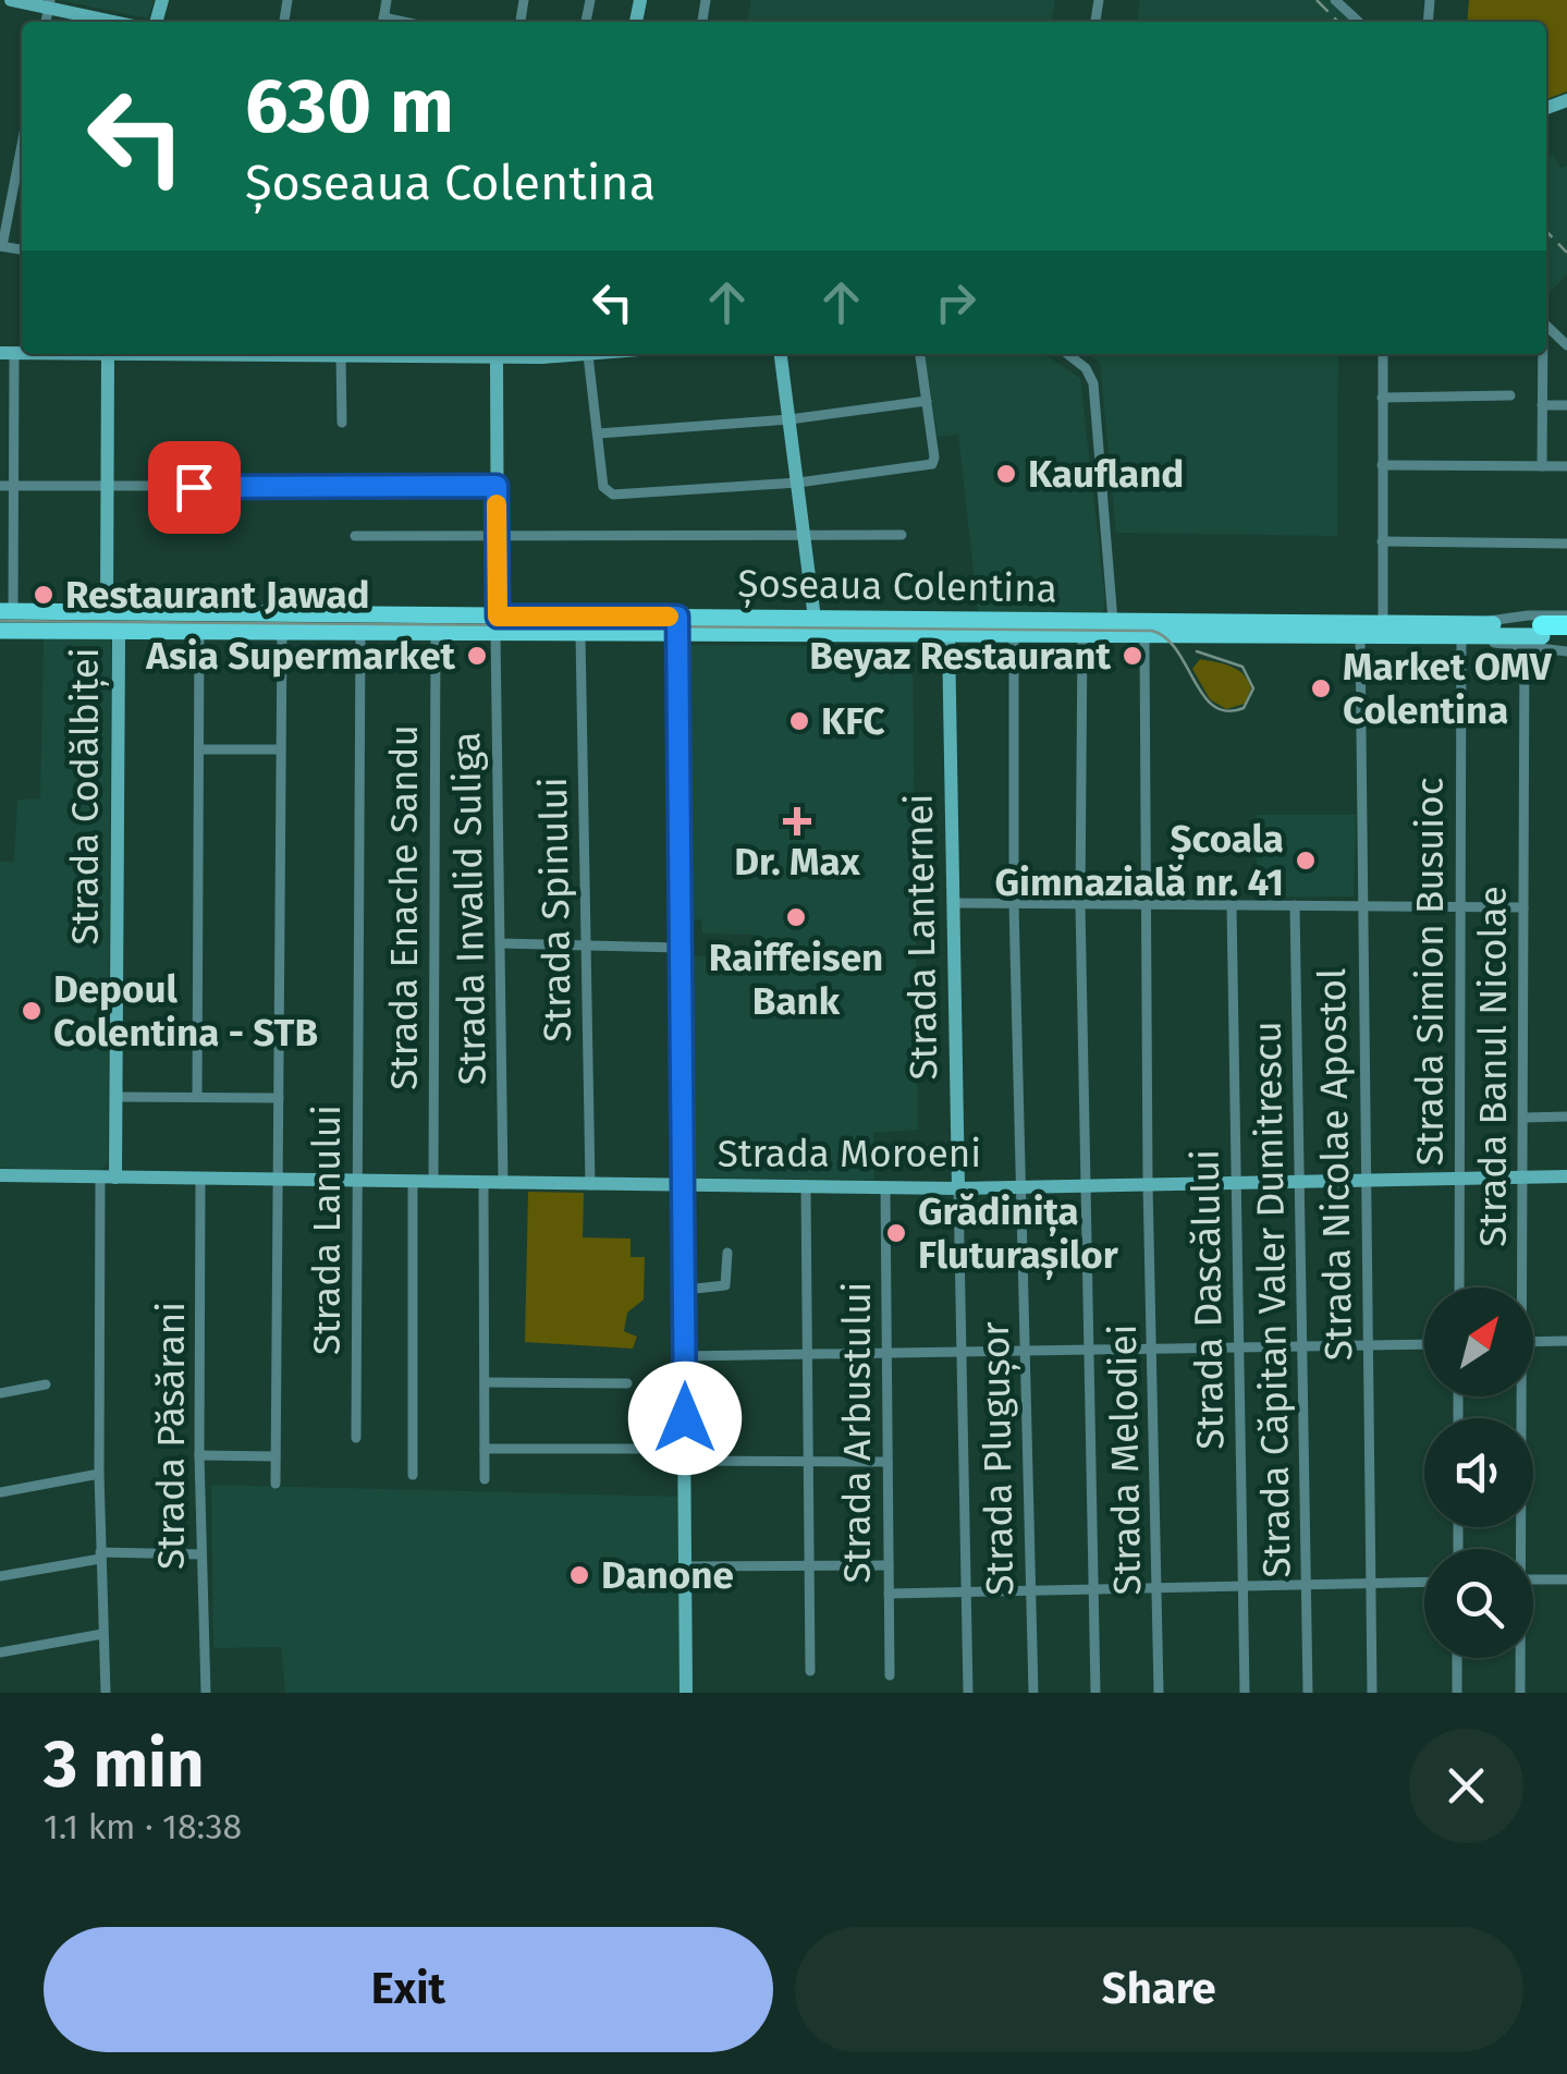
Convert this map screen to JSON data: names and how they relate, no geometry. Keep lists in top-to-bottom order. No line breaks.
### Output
{"streets":{"main road":["Șoseaua Colentina"],"street":["Strada Codălbiței","Strada Enache Sandu","Strada Invalid Suliga","Strada Spinului","Strada Lanternei","Strada Simion Busuioc","Strada Banul Nicolae","Strada Moroeni","Strada Nicolae Apostol","Strada Lanului","Strada Dascălului","Strada Căpitan Valer Dumitrescu","Strada Arbustului","Strada Păsărani","Strada Plugușor","Strada Melodiei"]},"crossings":[["Șoseaua Colentina","Strada Codălbiței"],["Șoseaua Colentina","Strada Enache Sandu"],["Șoseaua Colentina","Strada Invalid Suliga"],["Șoseaua Colentina","Strada Spinului"],["Șoseaua Colentina","Strada Lanternei"],["Șoseaua Colentina","Strada Simion Busuioc"],["Șoseaua Colentina","Strada Banul Nicolae"],["Șoseaua Colentina","Strada Nicolae Apostol"],["Șoseaua Colentina","Strada Lanului"],["Șoseaua Colentina","Strada Plugușor"],["Șoseaua Colentina","Strada Melodiei"],["Strada Codălbiței","Strada Moroeni"],["Strada Enache Sandu","Strada Moroeni"],["Strada Invalid Suliga","Strada Moroeni"],["Strada Spinului","Strada Moroeni"],["Strada Lanternei","Strada Moroeni"],["Strada Simion Busuioc","Strada Moroeni"],["Strada Banul Nicolae","Strada Moroeni"],["Strada Moroeni","Strada Nicolae Apostol"],["Strada Moroeni","Strada Lanului"],["Strada Moroeni","Strada Dascălului"],["Strada Moroeni","Strada Căpitan Valer Dumitrescu"],["Strada Moroeni","Strada Arbustului"],["Strada Moroeni","Strada Păsărani"],["Strada Moroeni","Strada Plugușor"],["Strada Moroeni","Strada Melodiei"]],"places":{"other":["Kaufland","Restaurant Jawad","Asia Supermarket","Beyaz Restaurant","Market OMV Colentina","KFC","Școala Gimnazială nr. 41","Raiffeisen Bank","Depoul Colentina - STB","Grădinița Fluturașilor","Danone"],"health":["Dr. Max"]},"north":"top right","page":{"turn":["630 m","Șoseaua Colentina"],"heading":["3 min","1.1 km · 18:38"],"buttons":["Exit","Share"]}}
